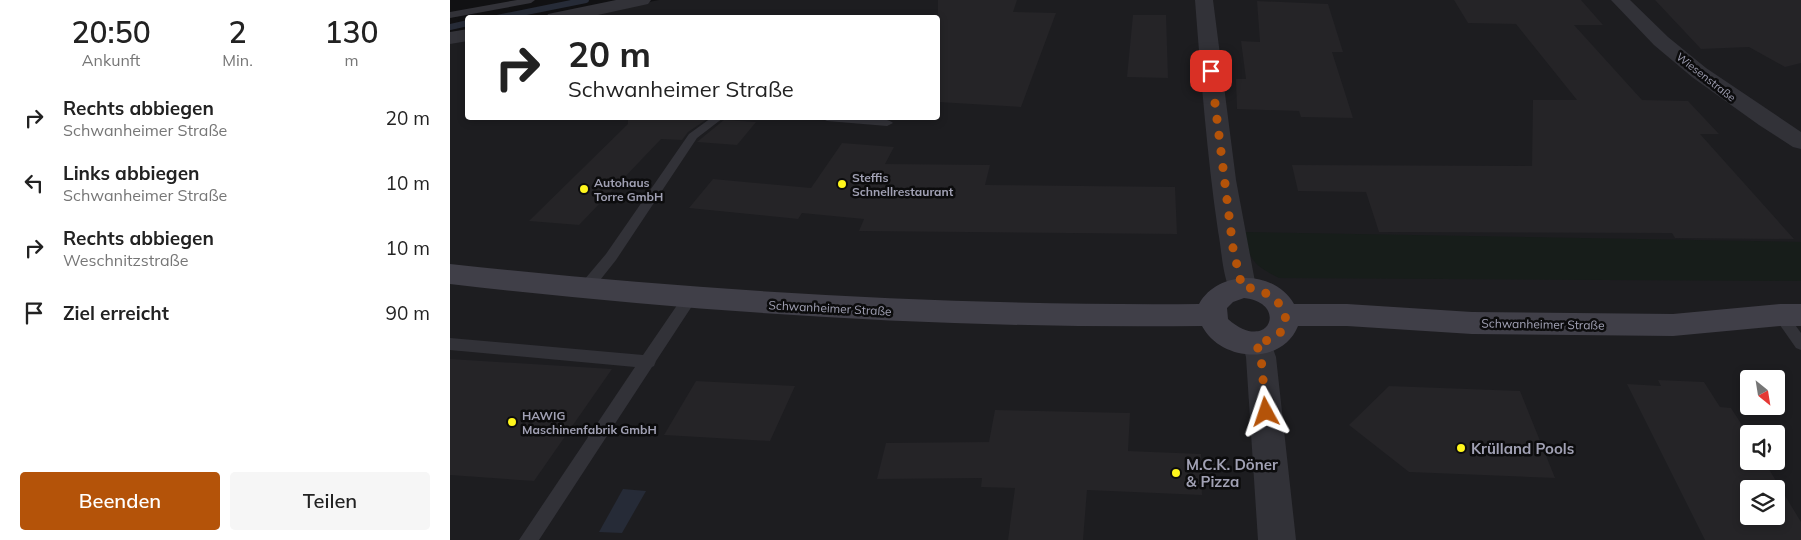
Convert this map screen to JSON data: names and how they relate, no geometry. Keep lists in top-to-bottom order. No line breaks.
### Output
{"streets":{"main road":["Schwanheimer Straße"],"street":["Wiesenstraße"]},"places":["Steffis Schnellrestaurant","Autohaus Torre GmbH","HAWIG Maschinenfabrik GmbH","Krülland Pools","M.C.K. Döner & Pizza"],"north":"bottom right","page":{"eta":["20:50","Ankunft","2","Min.","130","m"],"turn":["20 m","Schwanheimer Straße"],"list":[{"name":"Rechts abbiegen","note":"Schwanheimer Straße","value":"20 m"},{"name":"Links abbiegen","note":"Schwanheimer Straße","value":"10 m"},{"name":"Rechts abbiegen","note":"Weschnitzstraße","value":"10 m"},{"name":"Ziel erreicht","value":"90 m"}],"buttons":["Beenden","Teilen"]}}
